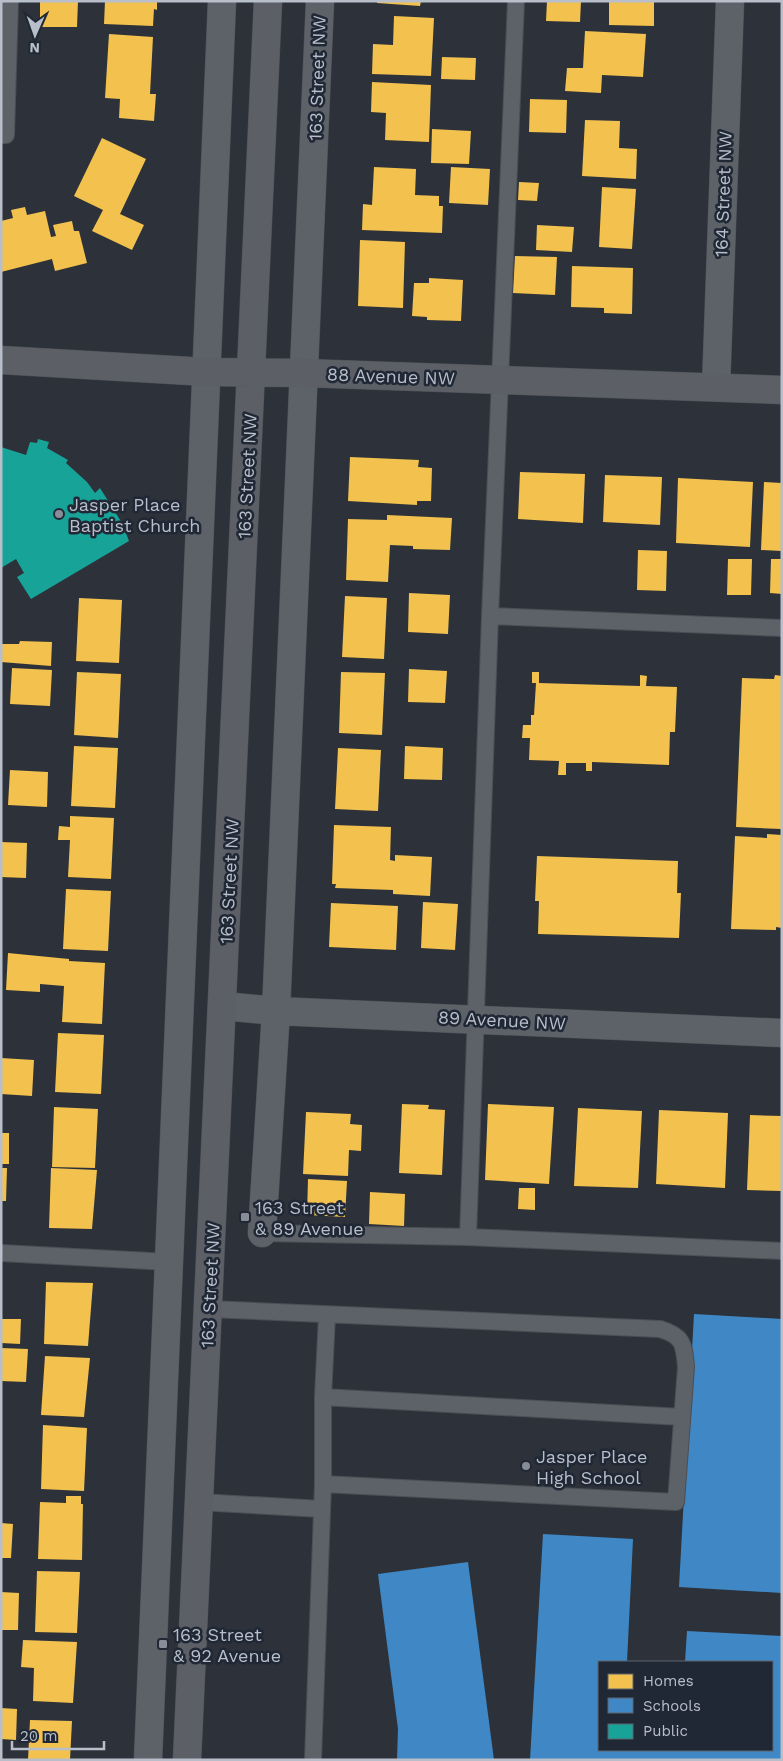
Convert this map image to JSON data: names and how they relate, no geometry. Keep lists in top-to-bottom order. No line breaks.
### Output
{"streets":{"main road":["163 Street NW","88 Avenue NW"],"street":["164 Street NW","89 Avenue NW"]},"crossings":[["163 Street NW","88 Avenue NW"],["163 Street NW","89 Avenue NW"],["164 Street NW","88 Avenue NW"]],"places":{"other":["Jasper Place Baptist Church","Jasper Place High School"],"transit":["163 Street & 89 Avenue","163 Street & 92 Avenue"]},"legend":["Homes","Schools","Public"],"scale_bar":"20 m","north":"bottom"}
